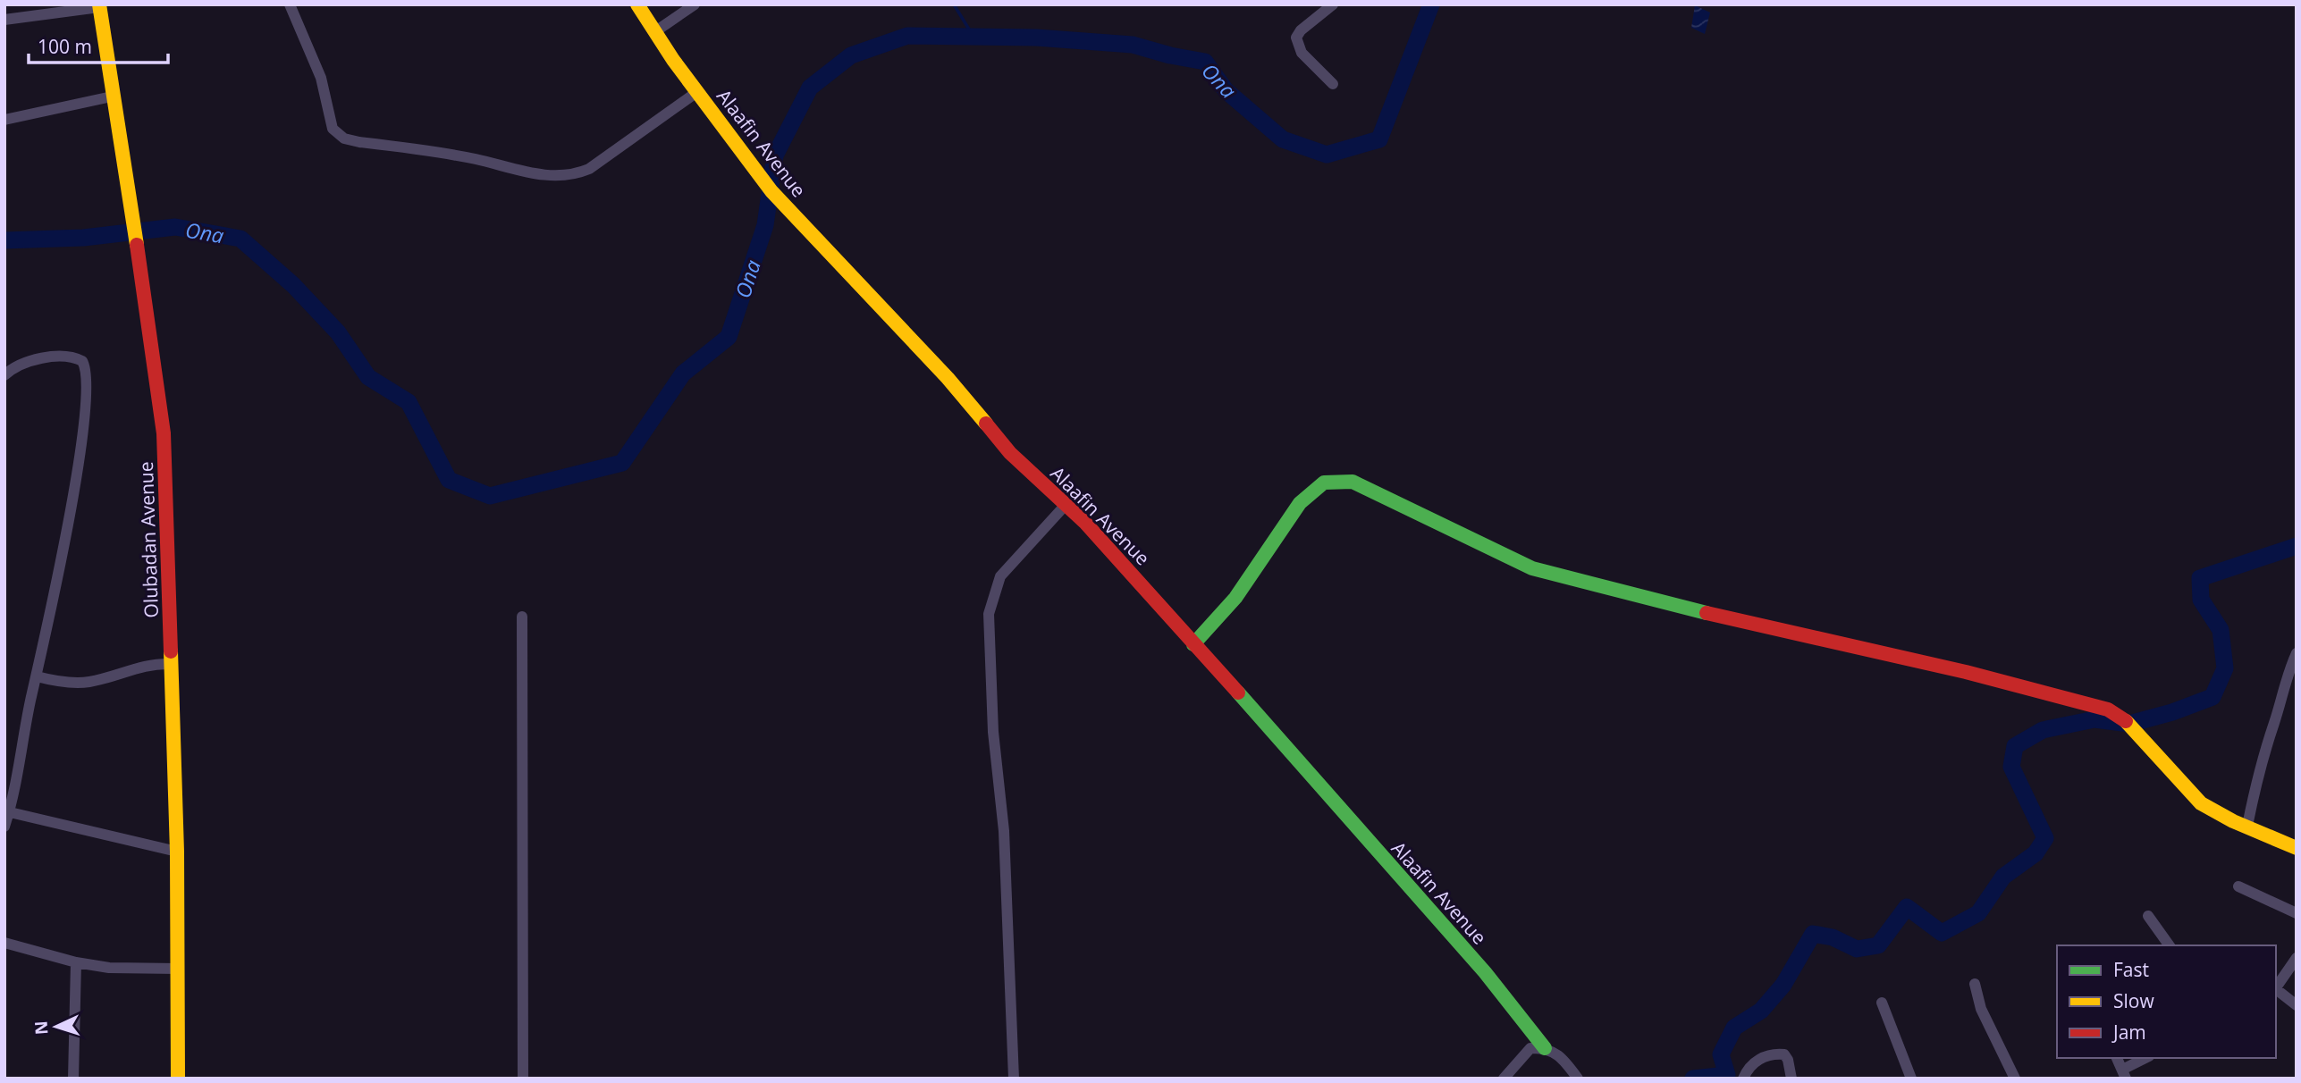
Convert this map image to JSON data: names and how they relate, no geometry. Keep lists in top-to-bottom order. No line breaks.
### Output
{"streets":{"street":["Alaafin Avenue","Olubadan Avenue"]},"water":["Ona"],"legend":["Fast","Slow","Jam"],"scale_bar":"100 m","north":"left"}
